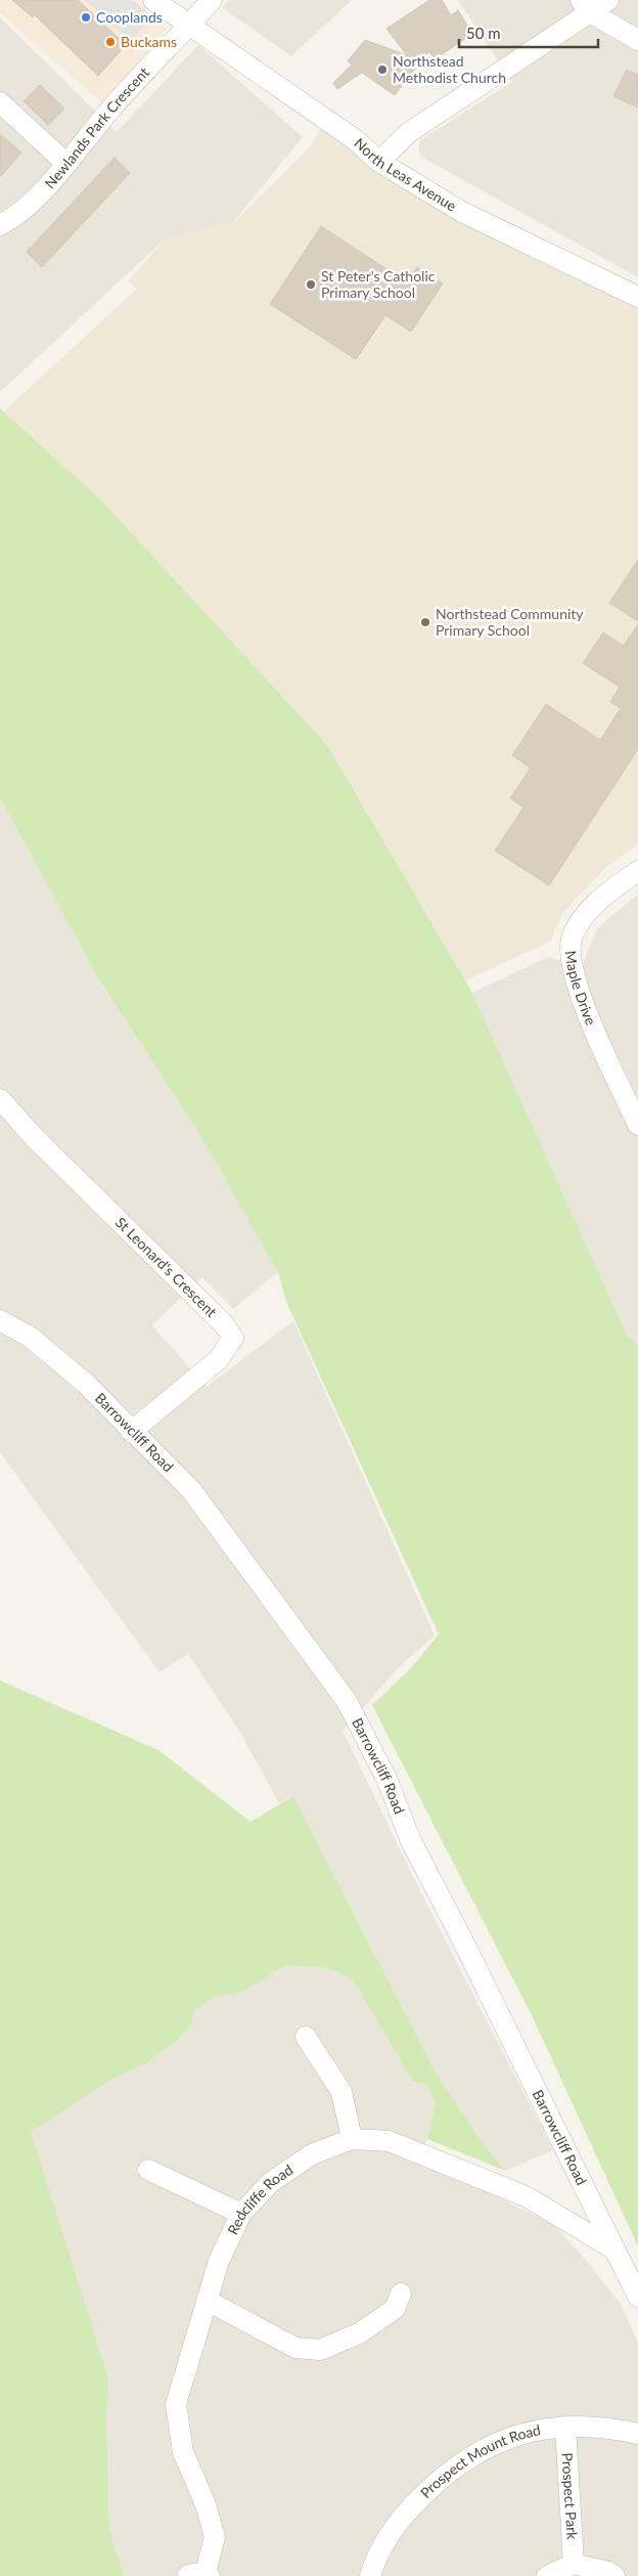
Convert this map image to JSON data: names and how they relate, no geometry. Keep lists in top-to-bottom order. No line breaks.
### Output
{"streets":{"street":["Newlands Park Crescent","North Leas Avenue","Maple Drive","St Leonard's Crescent","Barrowcliff Road","Redcliffe Road","Prospect Mount Road","Prospect Park"]},"crossings":[["Newlands Park Crescent","North Leas Avenue"],["St Leonard's Crescent","Barrowcliff Road"],["Barrowcliff Road","Redcliffe Road"],["Prospect Mount Road","Prospect Park"]],"places":["Cooplands","Buckams","Northstead Methodist Church","St Peter's Catholic Primary School","Northstead Community Primary School"],"scale_bar":"50 m"}
